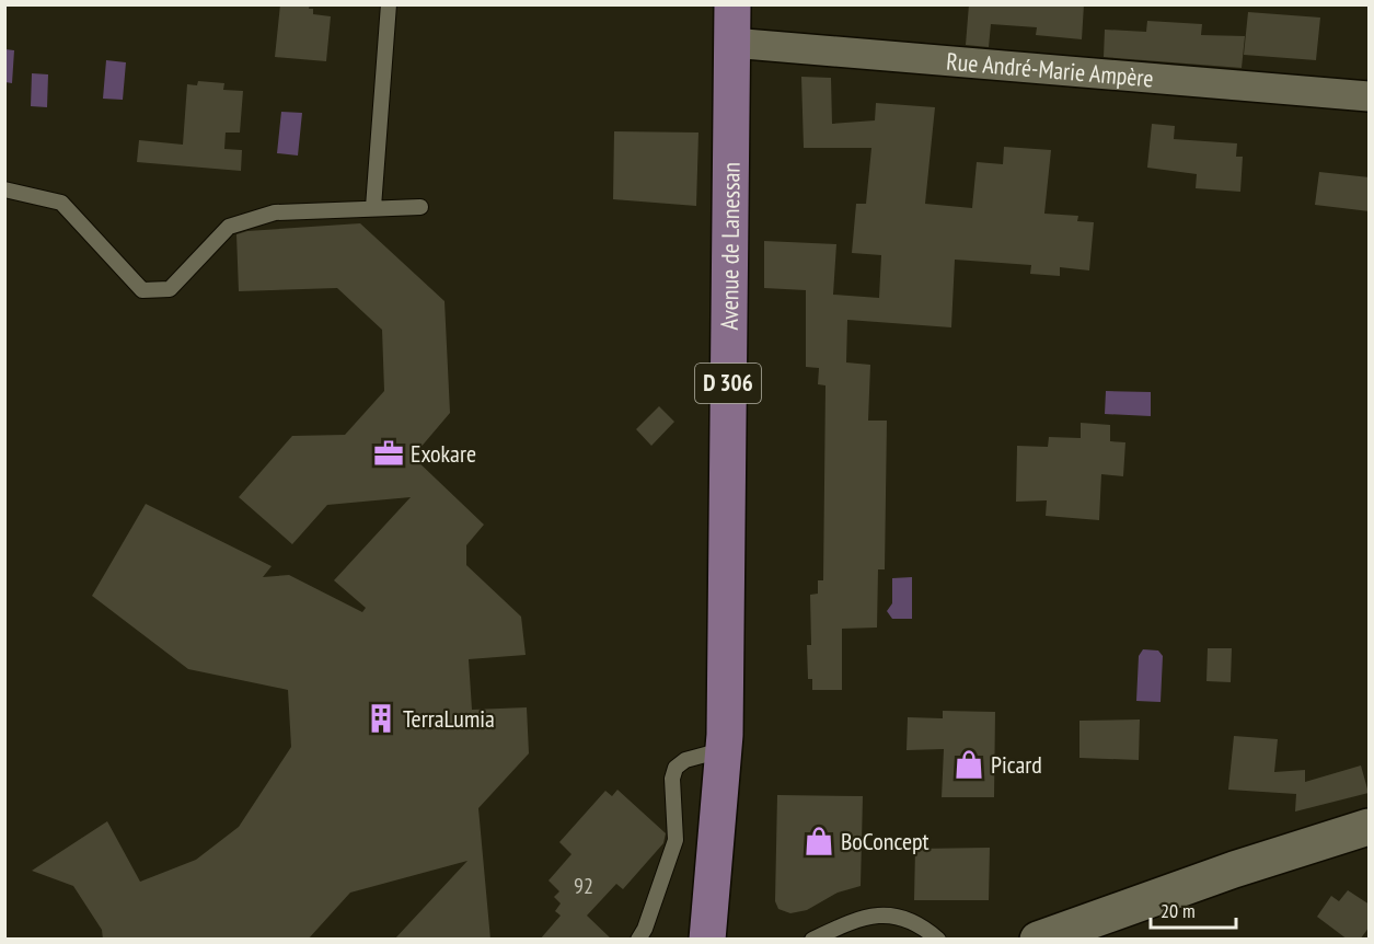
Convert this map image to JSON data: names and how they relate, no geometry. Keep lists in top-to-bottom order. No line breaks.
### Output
{"streets":{"main road":["Avenue de Lanessan","D 306"],"street":["Rue André-Marie Ampère"]},"crossings":[["Rue André-Marie Ampère","Avenue de Lanessan"],["Avenue de Lanessan","D 306"]],"places":{"office":["Exokare"],"building":["TerraLumia"],"shop":["Picard","BoConcept"]},"house_numbers":["92"],"scale_bar":"20 m"}
